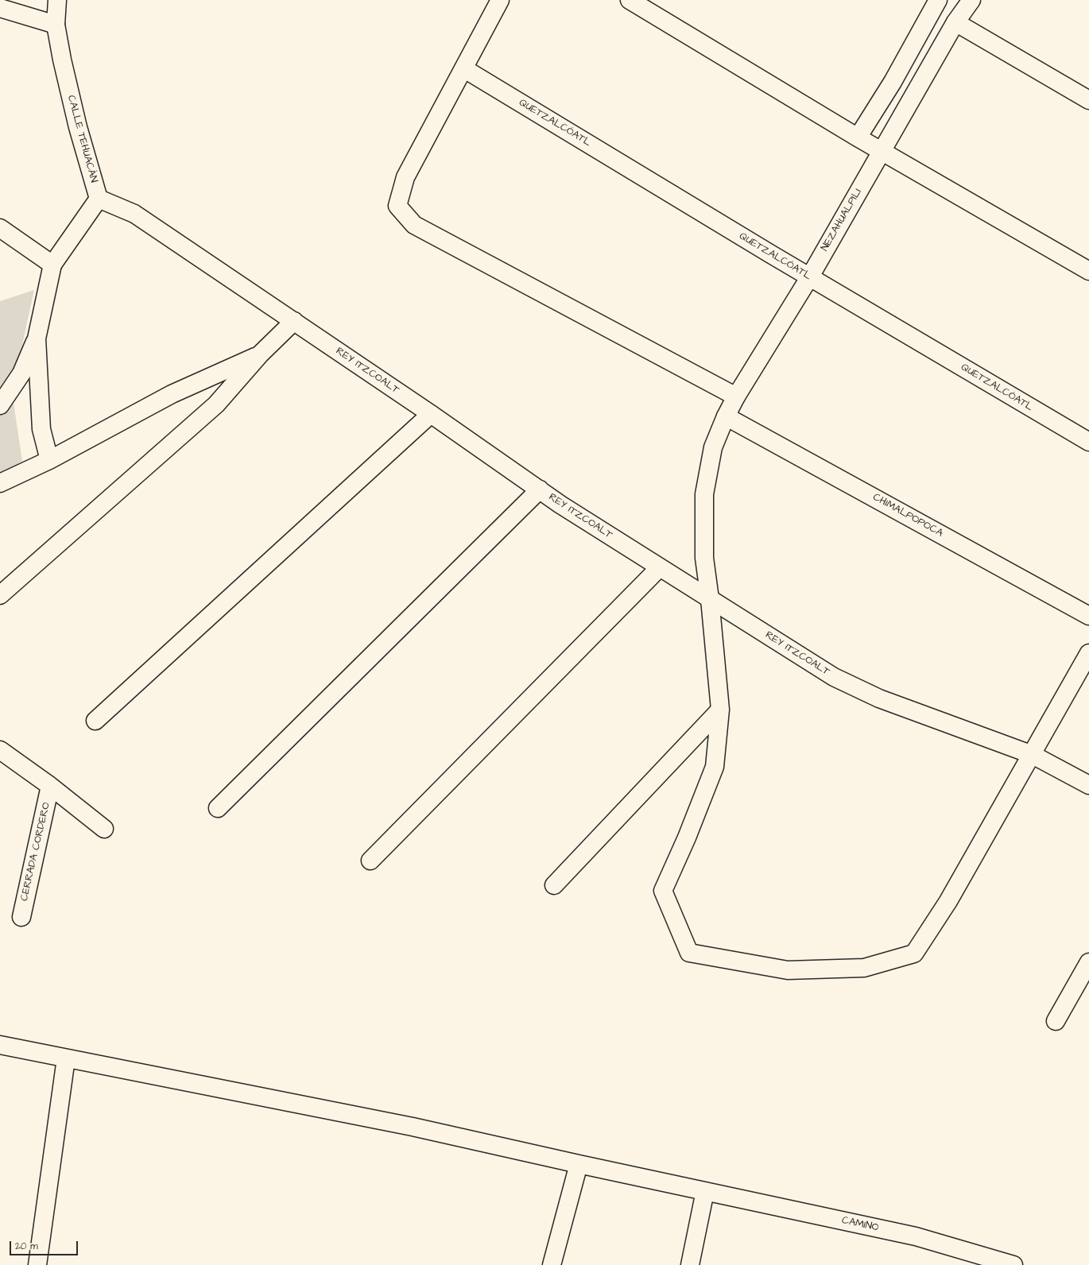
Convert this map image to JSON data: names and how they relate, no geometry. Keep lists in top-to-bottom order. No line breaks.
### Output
{"streets":{"street":["QUETZALCÓATL","CALLE TEHUACÁN","NEZAHUALPILI","REY ITZCOALT","CHIMALPOPOCA","CERRADA CORDERO","CAMINO"]},"crossings":[["QUETZALCÓATL","NEZAHUALPILI"],["CALLE TEHUACÁN","REY ITZCOALT"],["NEZAHUALPILI","REY ITZCOALT"],["NEZAHUALPILI","CHIMALPOPOCA"]],"scale_bar":"20 m"}
